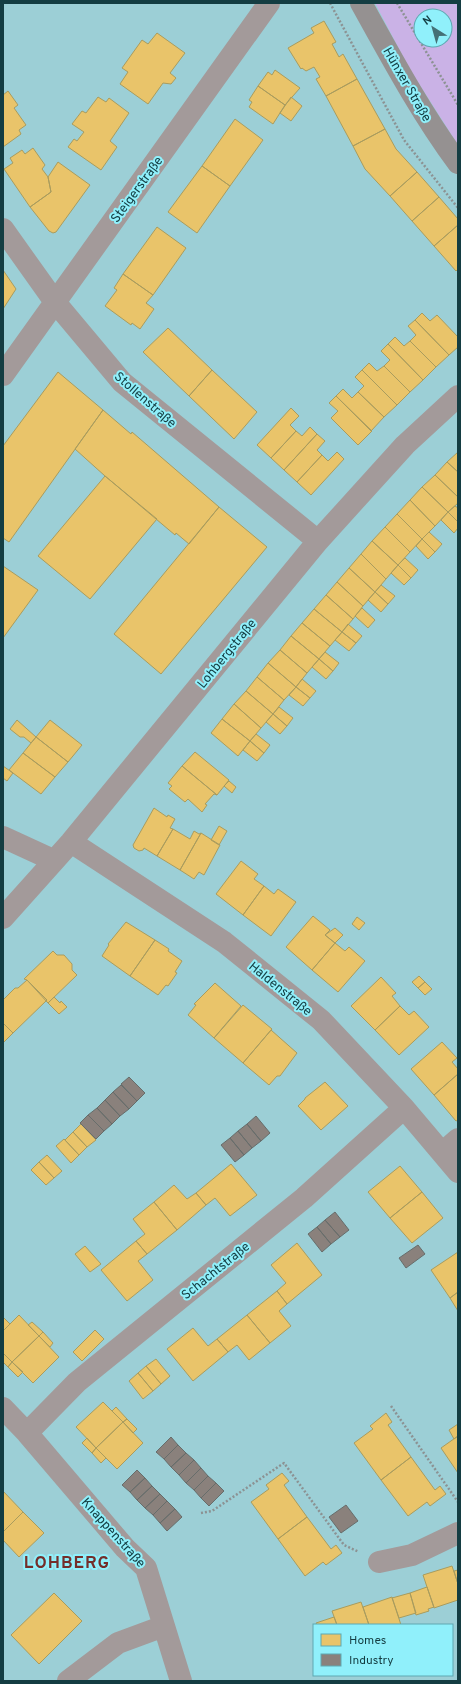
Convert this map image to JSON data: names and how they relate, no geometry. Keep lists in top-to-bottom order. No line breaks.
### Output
{"streets":{"main road":["Hünxer Straße"],"street":["Steigerstraße","Stollenstraße","Lohbergstraße","Haldenstraße","Schachtstraße","Knappenstraße"]},"crossings":[["Steigerstraße","Stollenstraße"],["Stollenstraße","Lohbergstraße"],["Lohbergstraße","Haldenstraße"],["Haldenstraße","Schachtstraße"],["Schachtstraße","Knappenstraße"]],"districts":["LOHBERG"],"legend":["Homes","Industry"],"north":"top left"}
